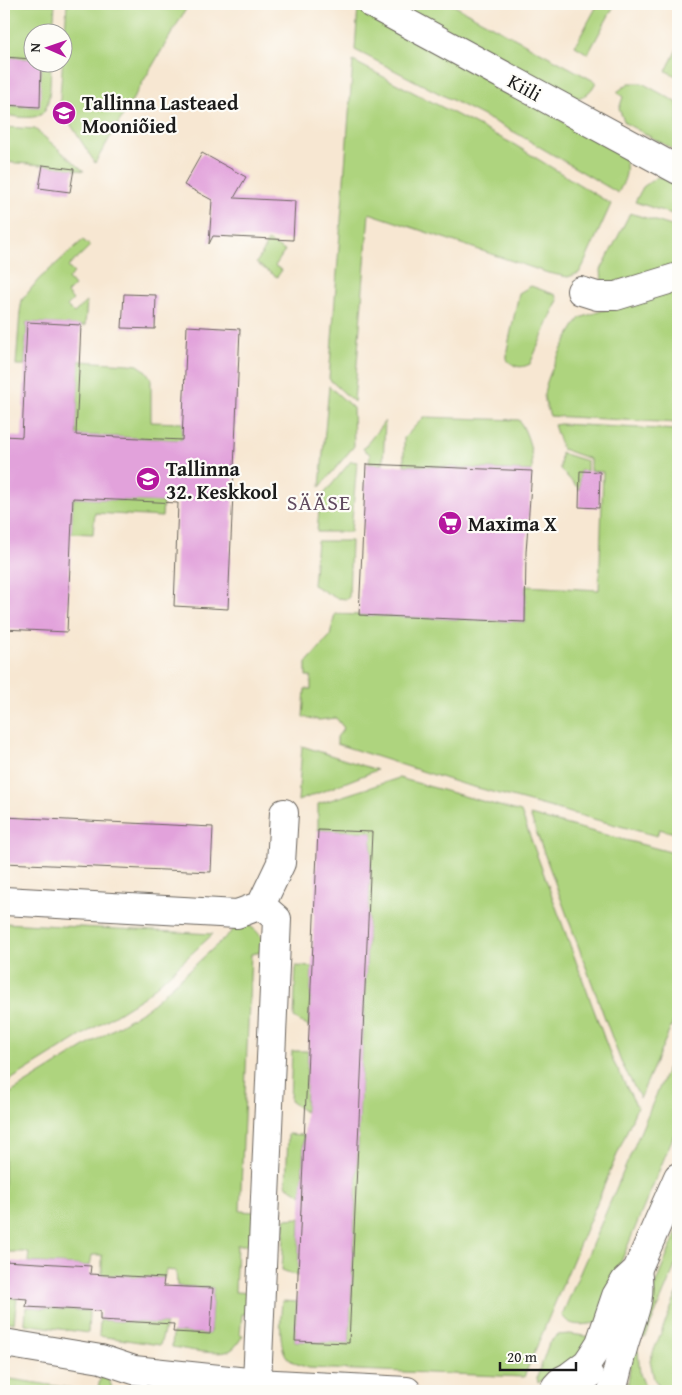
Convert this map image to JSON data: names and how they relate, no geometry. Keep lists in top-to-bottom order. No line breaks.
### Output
{"streets":{"street":["Kiili"]},"districts":["SÄÄSE"],"places":{"school or university":["Tallinna Lasteaed Mooniõied","Tallinna 32. Keskkool"],"supermarket":["Maxima X"]},"scale_bar":"20 m","north":"left"}
